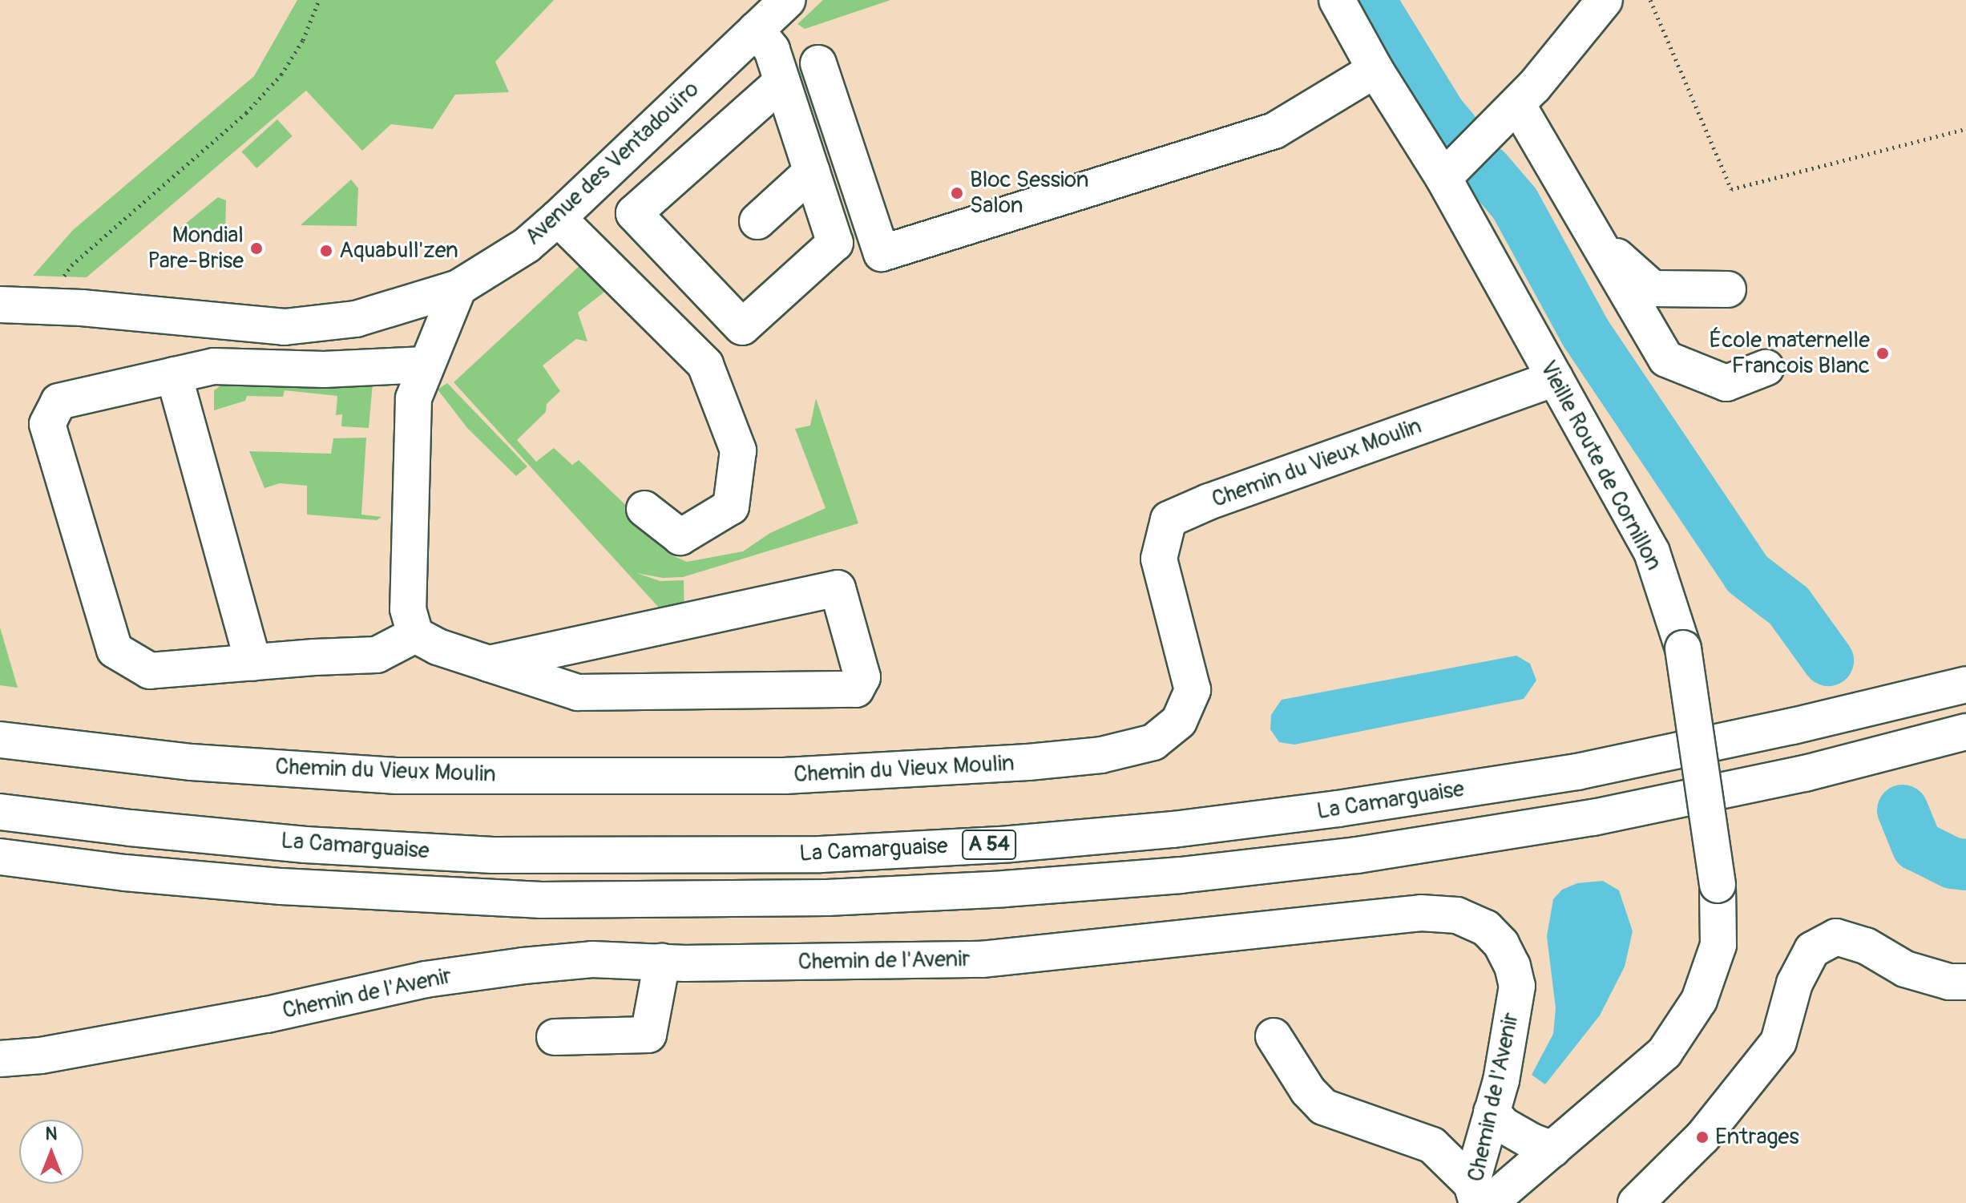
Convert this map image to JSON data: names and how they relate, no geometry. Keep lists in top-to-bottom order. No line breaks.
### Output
{"streets":{"main road":["Avenue des Ventadouïro","Chemin du Vieux Moulin","Vieille Route de Cornillon","La Camarguaise","A 54","Chemin de l'Avenir"]},"crossings":[["Chemin du Vieux Moulin","Vieille Route de Cornillon"],["Vieille Route de Cornillon","Chemin de l'Avenir"]],"places":["Bloc Session Salon","Mondial Pare-Brise","Aquabull'zen","École maternelle Francois Blanc","Entrages"],"north":"top"}
